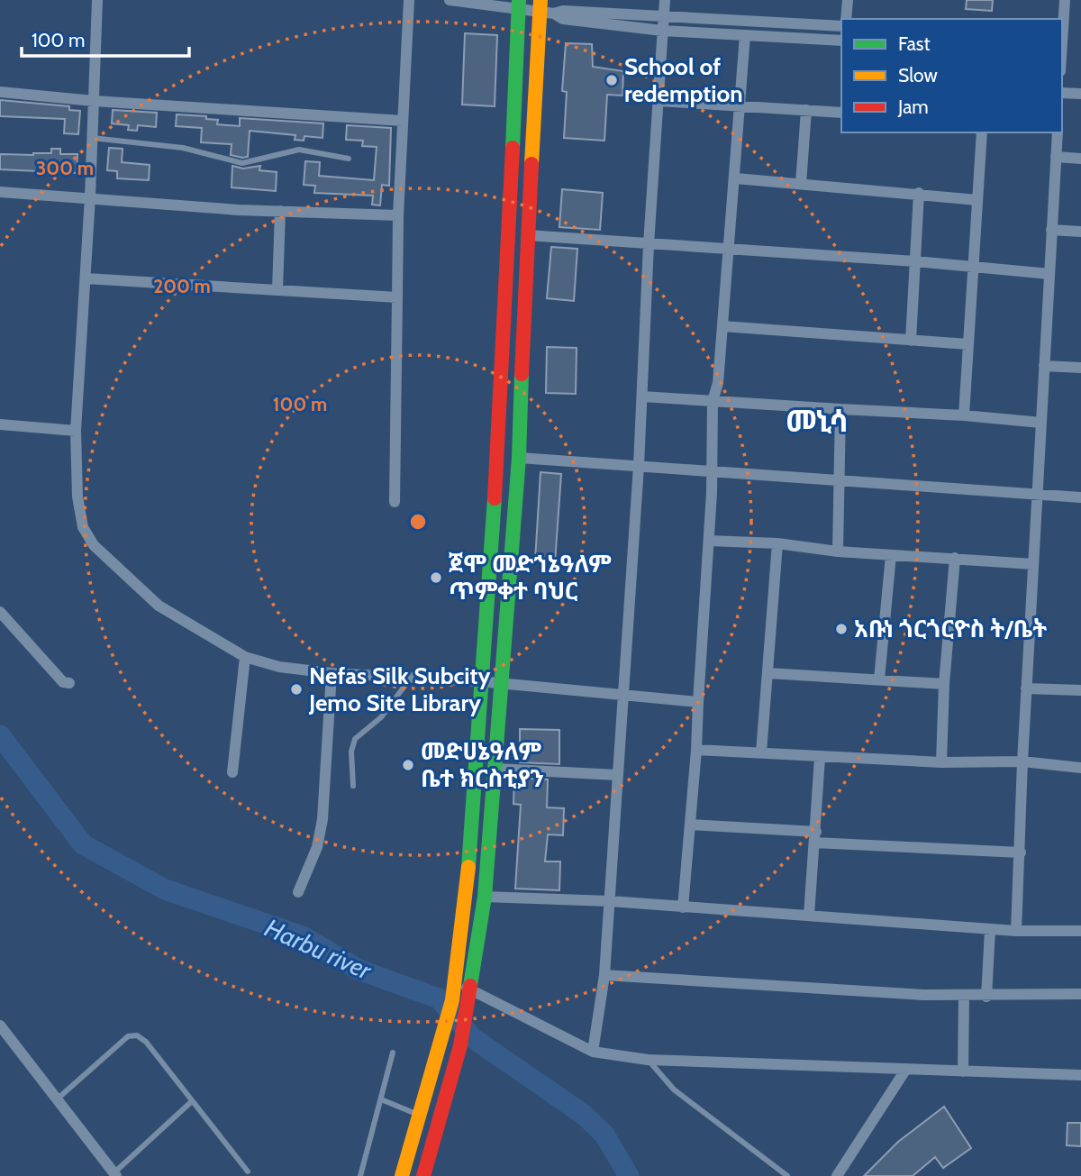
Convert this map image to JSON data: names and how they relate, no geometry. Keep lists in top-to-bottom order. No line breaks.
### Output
{"districts":["መኒሳ"],"water":["Harbu river"],"places":["School of redemption","ጀሞ መድኀኔዓለም ጥምቀተ ባህር","አቡነ ጎርጎርዮስ ት/ቤት","Nefas Silk Subcity Jemo Site Library","መድሀኔዓለም ቤተ ክርስቲያን"],"legend":["Fast","Slow","Jam"],"scale_bar":"100 m","rings":["300 m","200 m","100 m"]}
